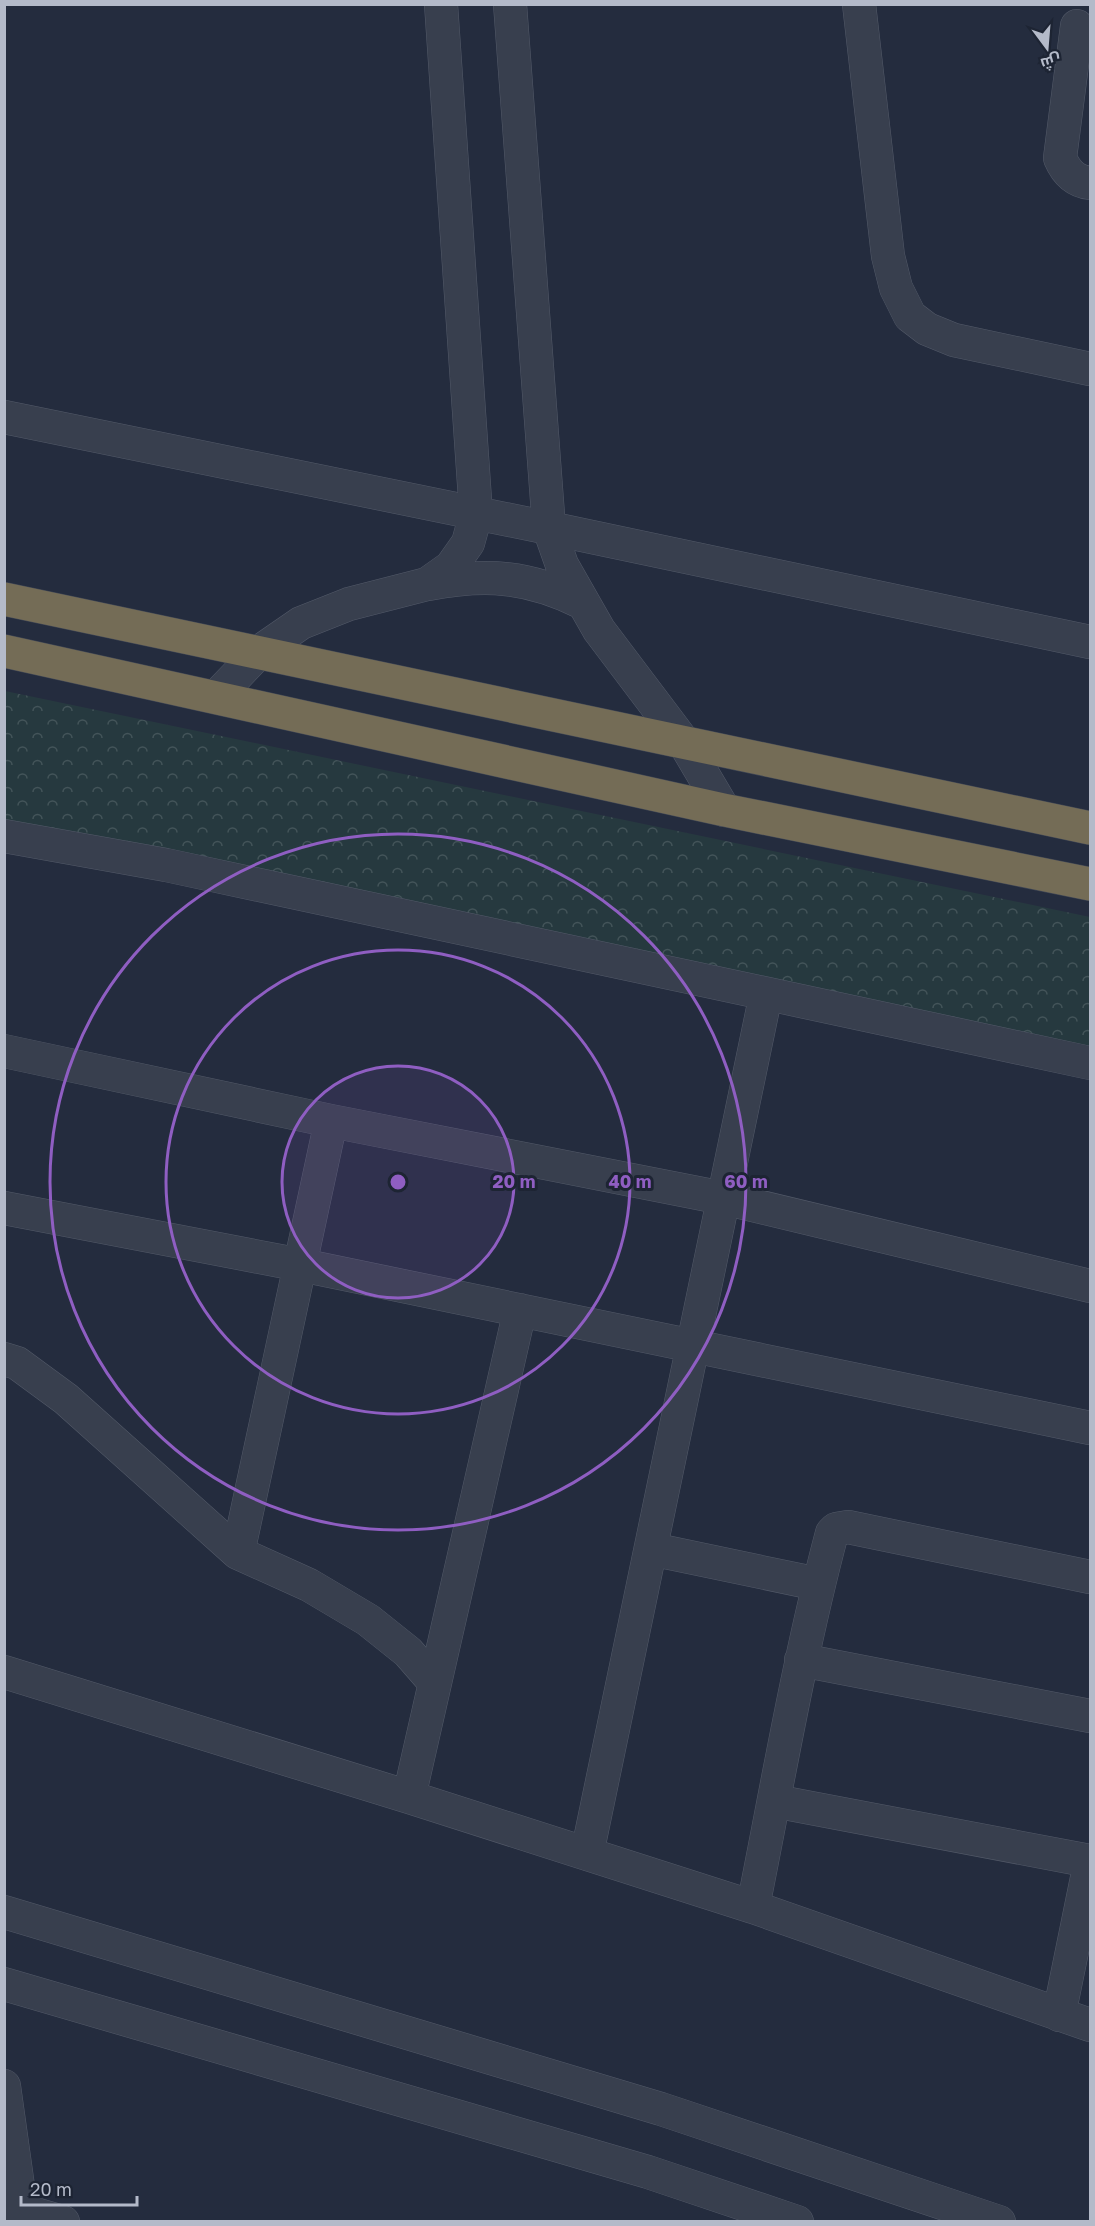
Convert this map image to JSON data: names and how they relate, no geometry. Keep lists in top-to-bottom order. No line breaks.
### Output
{"scale_bar":"20 m","north":"bottom","rings":["20 m","40 m","60 m"]}
